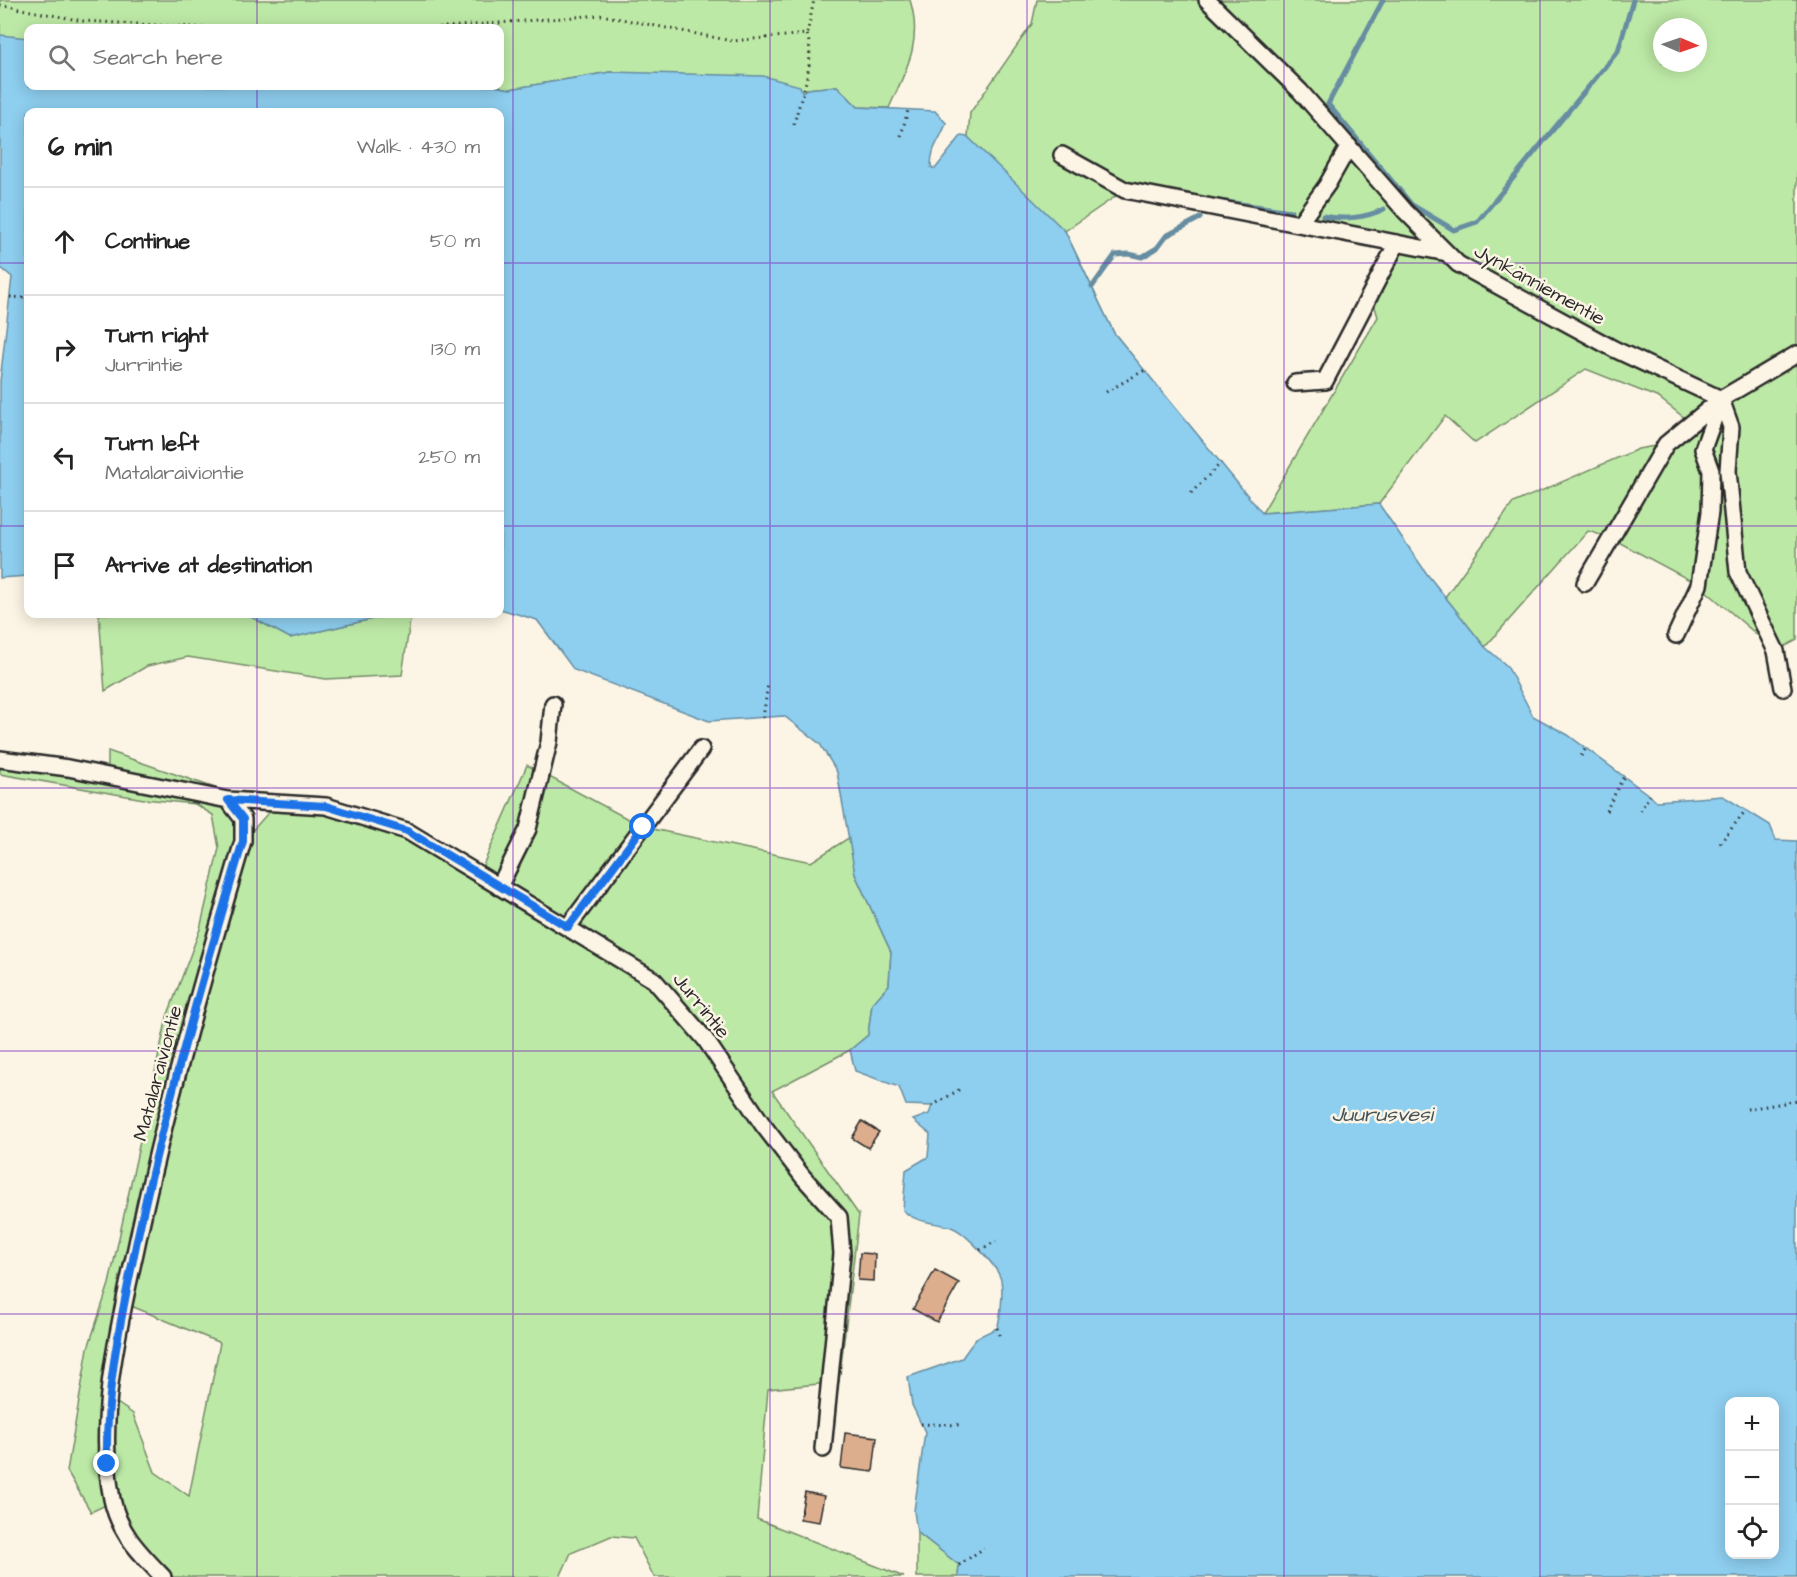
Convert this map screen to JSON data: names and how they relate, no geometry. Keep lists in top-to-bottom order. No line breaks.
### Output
{"streets":{"street":["Jynkänniementie","Jurrintie","Matalaraiviontie"]},"crossings":[["Jurrintie","Matalaraiviontie"]],"water":["Juurusvesi"],"north":"right","page":{"search":"Search here","heading":["6 min","Walk · 430 m"],"list":[["Continue","50 m"],["Turn right","Jurrintie","130 m"],["Turn left","Matalaraiviontie","250 m"],"Arrive at destination"],"map_buttons":["+","−"]}}
